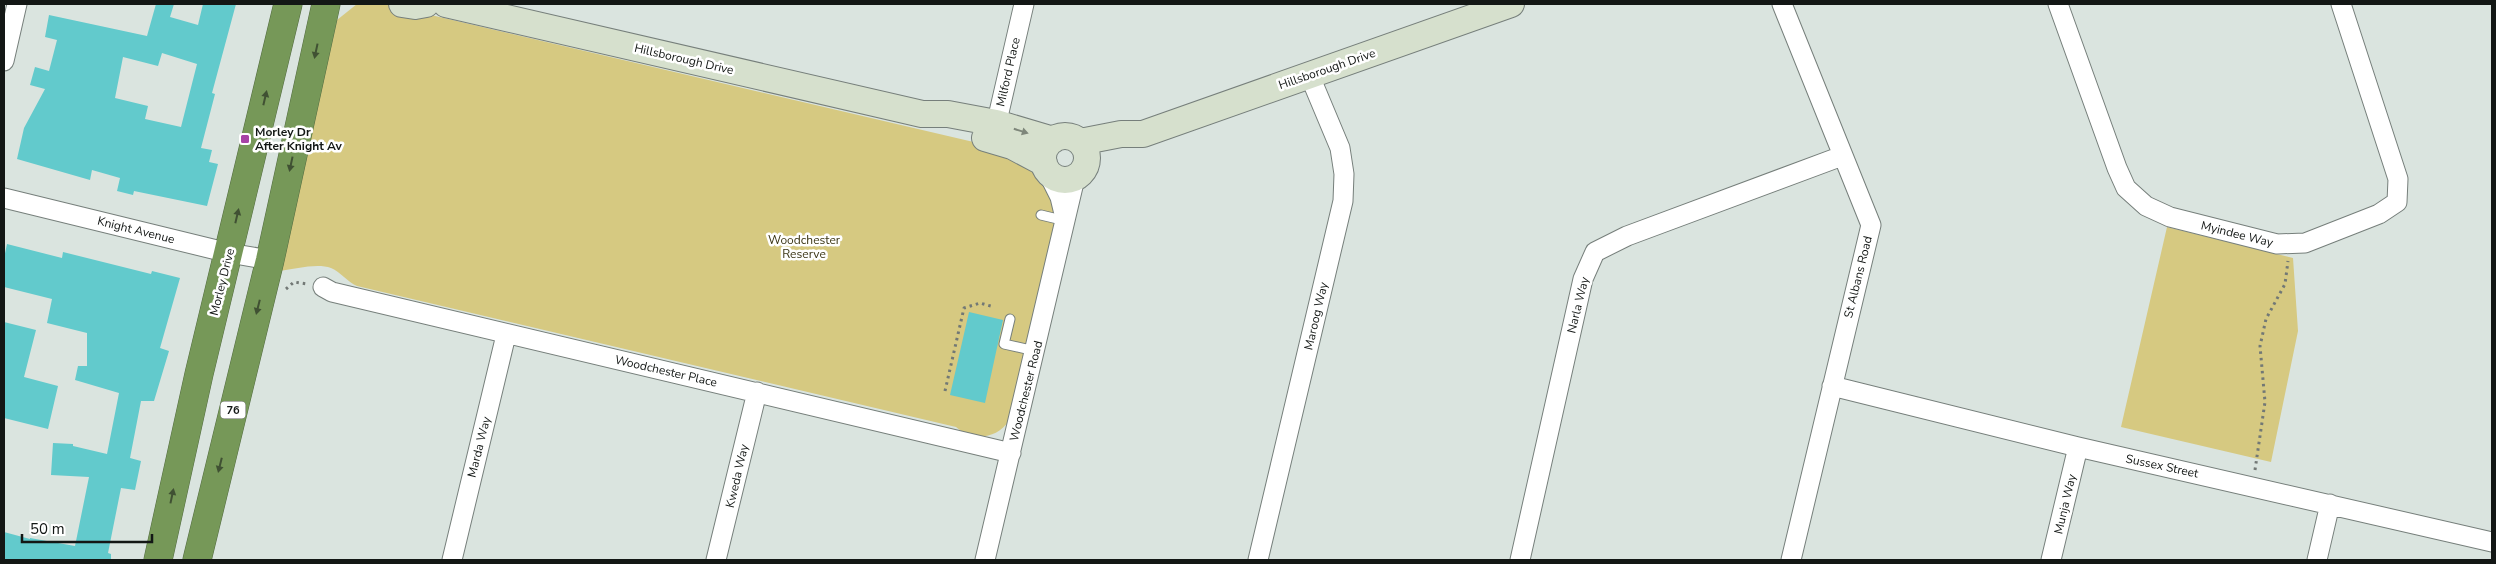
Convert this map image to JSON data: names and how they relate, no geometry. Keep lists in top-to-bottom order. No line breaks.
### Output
{"streets":{"highway":["Morley Drive","76"],"street":["Hillsborough Drive","Milford Place","Knight Avenue","Myindee Way","St Albans Road","Narla Way","Maroog Way","Woodchester Place","Woodchester Road","Marda Way","Sussex Street","Kweda Way","Munja Way"]},"crossings":[["Hillsborough Drive","Milford Place"],["Hillsborough Drive","Maroog Way"],["Hillsborough Drive","Woodchester Road"],["Knight Avenue","Morley Drive"],["Knight Avenue","76"],["St Albans Road","Narla Way"],["St Albans Road","Sussex Street"],["Woodchester Place","Woodchester Road"],["Woodchester Place","Marda Way"],["Woodchester Place","Kweda Way"],["Sussex Street","Munja Way"]],"parks":["Woodchester Reserve"],"places":{"transit":["Morley Dr After Knight Av"]},"scale_bar":"50 m"}
